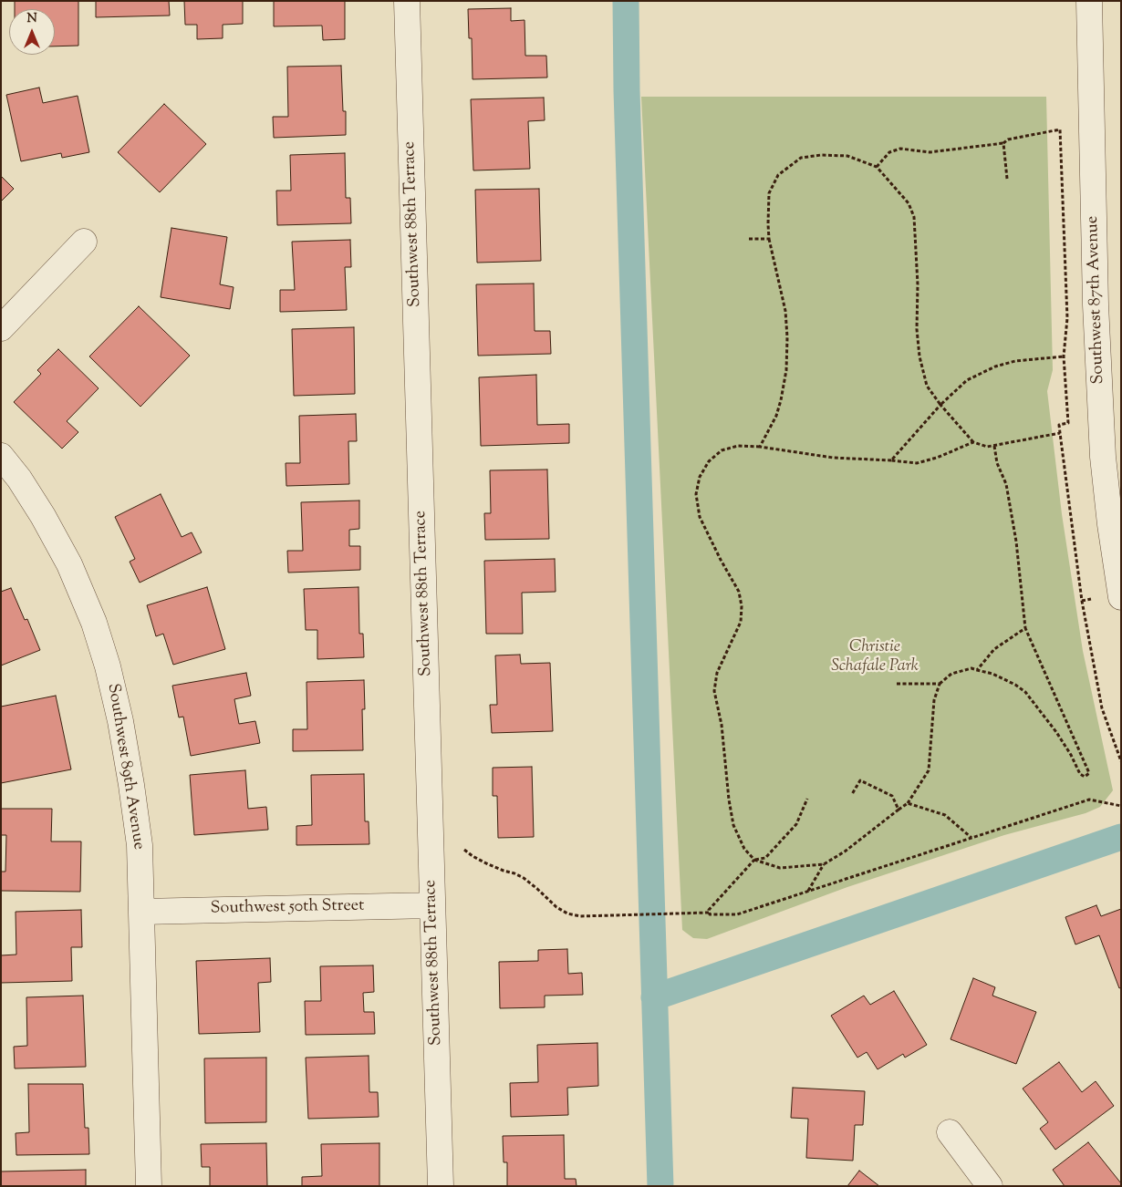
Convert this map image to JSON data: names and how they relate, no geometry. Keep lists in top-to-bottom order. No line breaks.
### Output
{"streets":{"street":["Southwest 88th Terrace","Southwest 87th Avenue","Southwest 89th Avenue","Southwest 50th Street"]},"crossings":[["Southwest 88th Terrace","Southwest 50th Street"],["Southwest 89th Avenue","Southwest 50th Street"]],"parks":["Christie Schafale Park"],"north":"top"}
